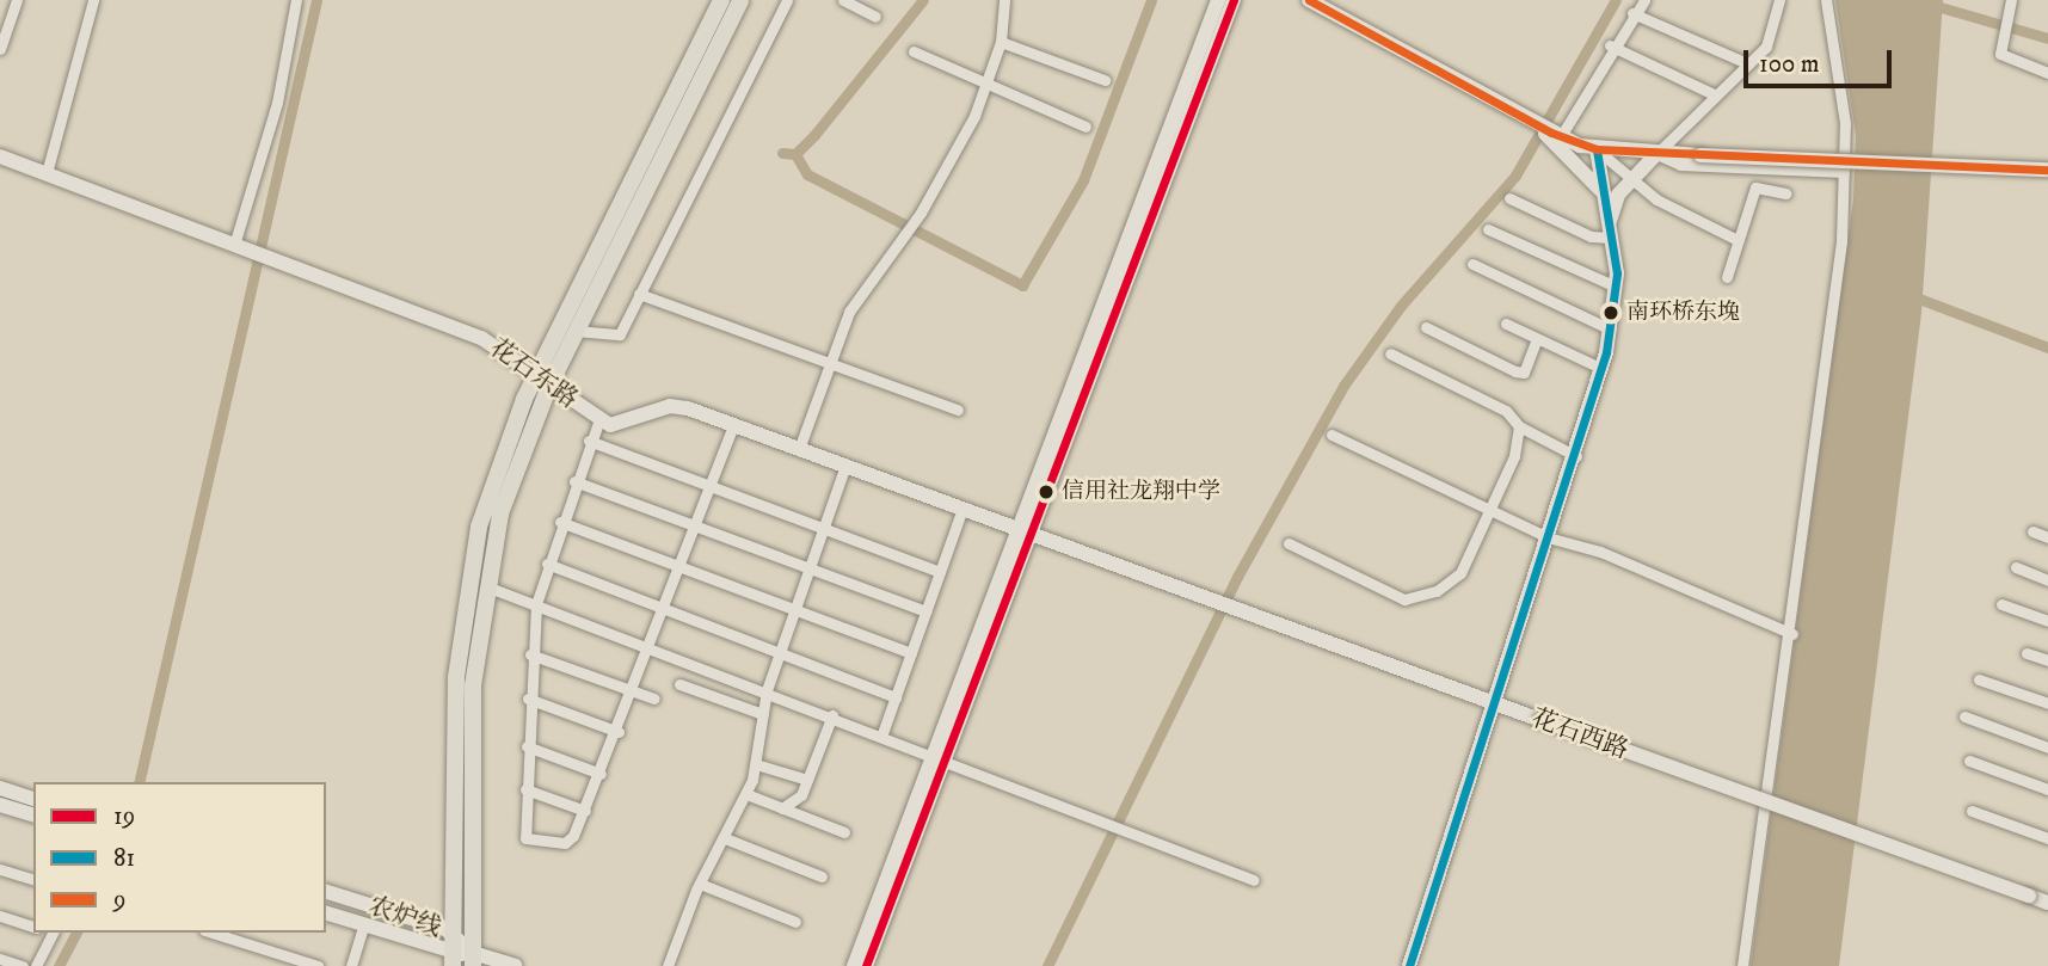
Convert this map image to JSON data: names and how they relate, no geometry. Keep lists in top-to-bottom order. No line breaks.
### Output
{"streets":{"street":["花石东路","花石西路","农炉线"]},"crossings":[["花石东路","花石西路"]],"places":["南环桥东堍","信用社龙翔中学"],"lines":["transit line 19","transit line 9","transit line 81"],"legend":["19","81","9"],"scale_bar":"100 m"}
